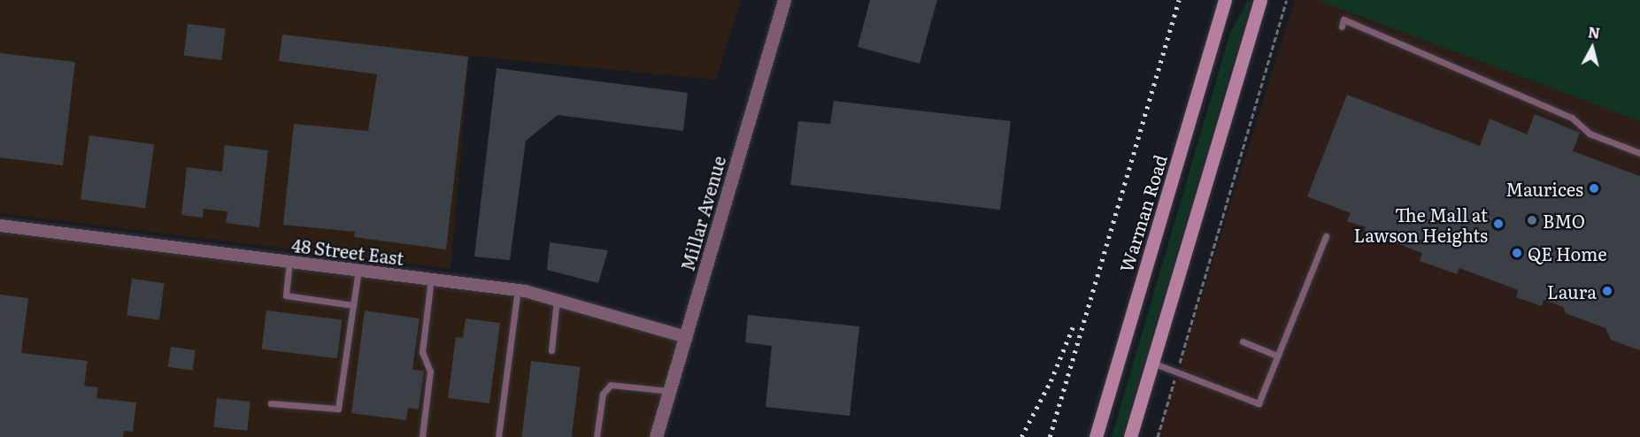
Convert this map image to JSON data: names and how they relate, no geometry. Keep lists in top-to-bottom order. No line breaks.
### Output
{"streets":{"main road":["Warman Road"],"street":["Millar Avenue","48 Street East"]},"crossings":[["Millar Avenue","48 Street East"]],"places":["Maurices","BMO","The Mall at Lawson Heights","QE Home","Laura"],"north":"top"}
